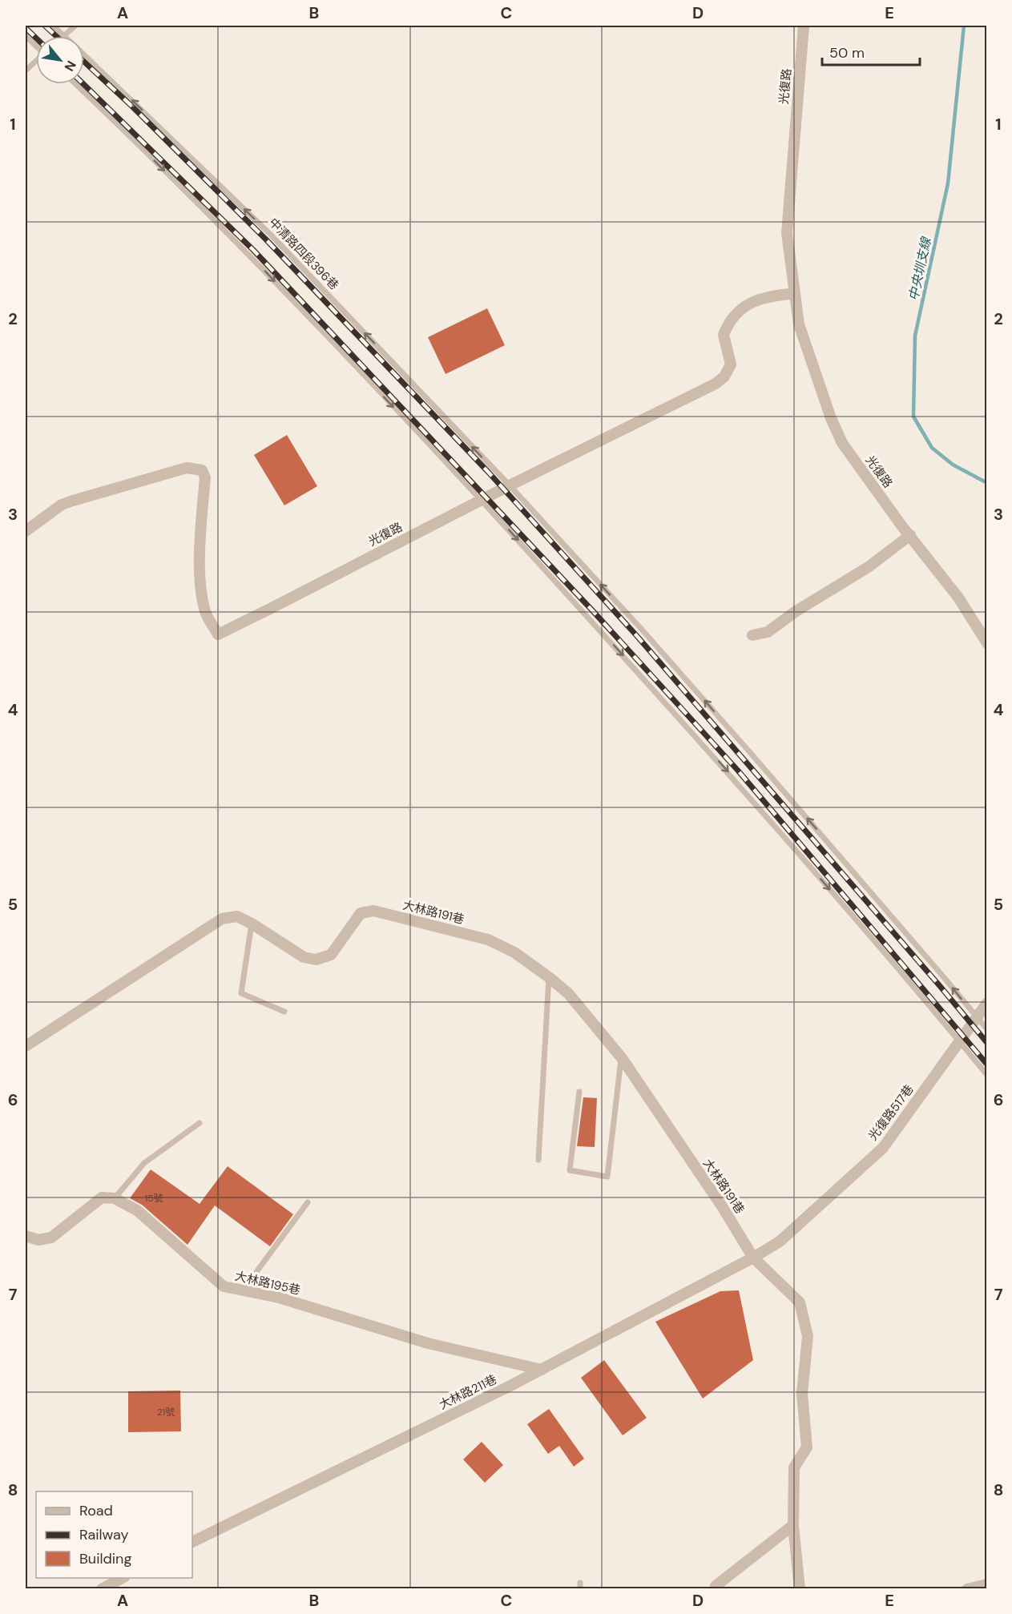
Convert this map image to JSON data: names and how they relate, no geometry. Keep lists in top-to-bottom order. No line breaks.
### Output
{"streets":{"street":["光復路","大林路191巷","光復路517巷","大林路195巷","大林路211巷"],"lane":["中清路四段396巷"]},"crossings":[["光復路","中清路四段396巷"],["中清路四段396巷","光復路517巷"],["大林路191巷","光復路517巷"],["大林路191巷","大林路211巷"],["光復路517巷","大林路211巷"],["大林路195巷","大林路211巷"]],"water":["中央圳支線"],"house_numbers":["15號","21號"],"legend":["Road","Railway","Building"],"scale_bar":"50 m","north":"bottom right","grid":{"columns":["A","B","C","D","E"],"rows":["1","2","3","4","5","6","7","8"]}}
